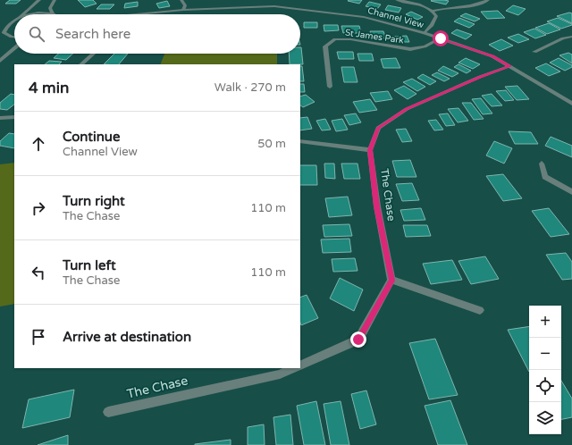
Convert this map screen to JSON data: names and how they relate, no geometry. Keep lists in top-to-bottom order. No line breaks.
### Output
{"streets":{"street":["Channel View","St James Park","The Chase"]},"crossings":[["Channel View","St James Park"],["Channel View","The Chase"]],"page":{"search":"Search here","heading":["4 min","Walk · 270 m"],"list":[["Continue","Channel View","50 m"],["Turn right","The Chase","110 m"],["Turn left","The Chase","110 m"],"Arrive at destination"],"map_buttons":["+","−"]}}
